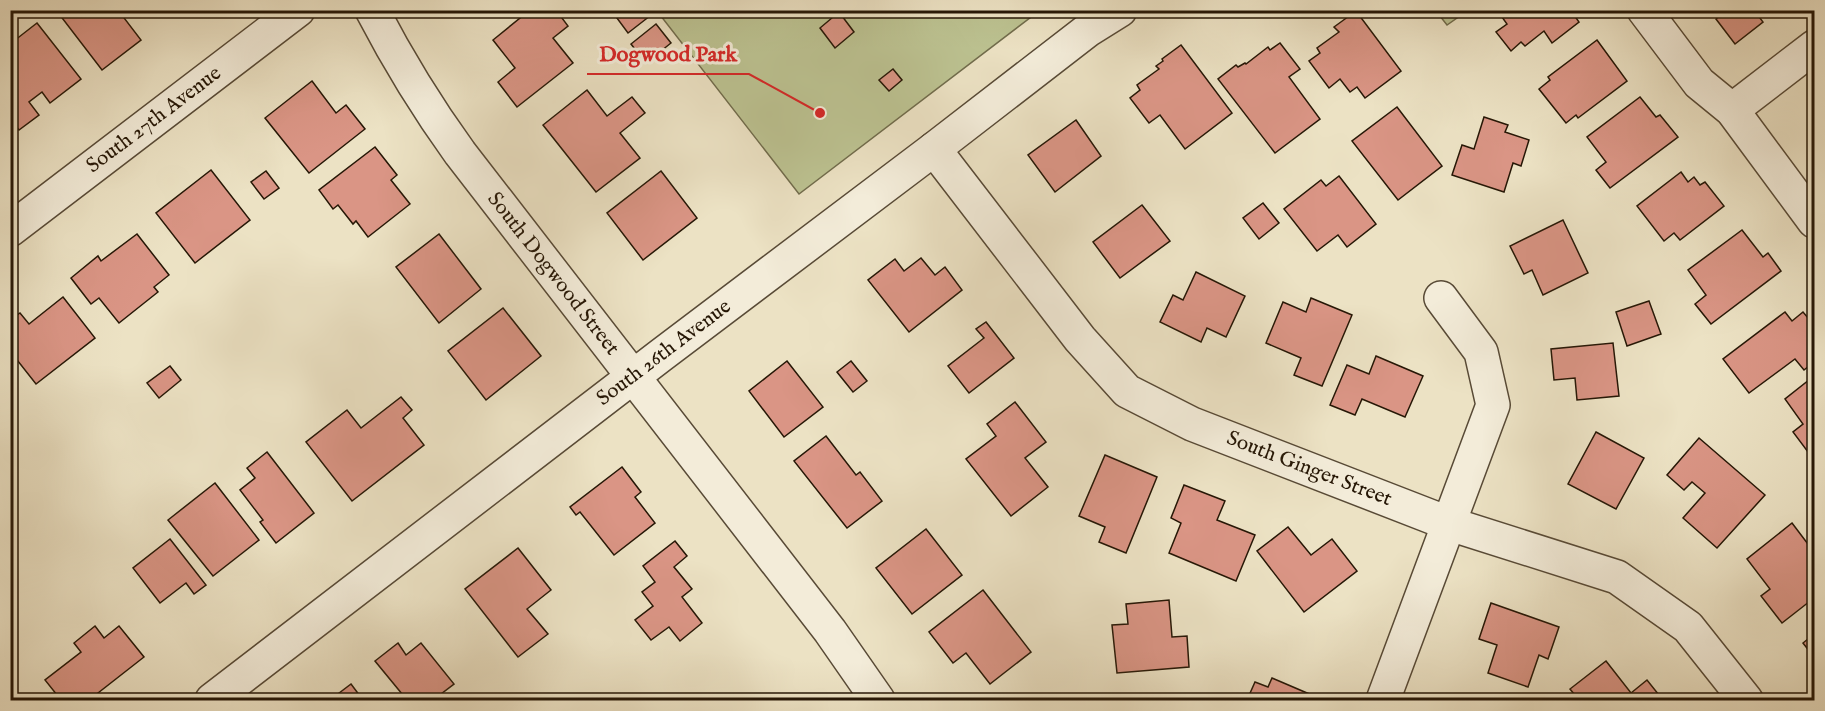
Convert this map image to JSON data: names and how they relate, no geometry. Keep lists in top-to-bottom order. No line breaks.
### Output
{"streets":{"street":["South 27th Avenue","South Dogwood Street","South 26th Avenue","South Ginger Street"]},"crossings":[["South Dogwood Street","South 26th Avenue"],["South 26th Avenue","South Ginger Street"]],"places":["Dogwood Park"]}
